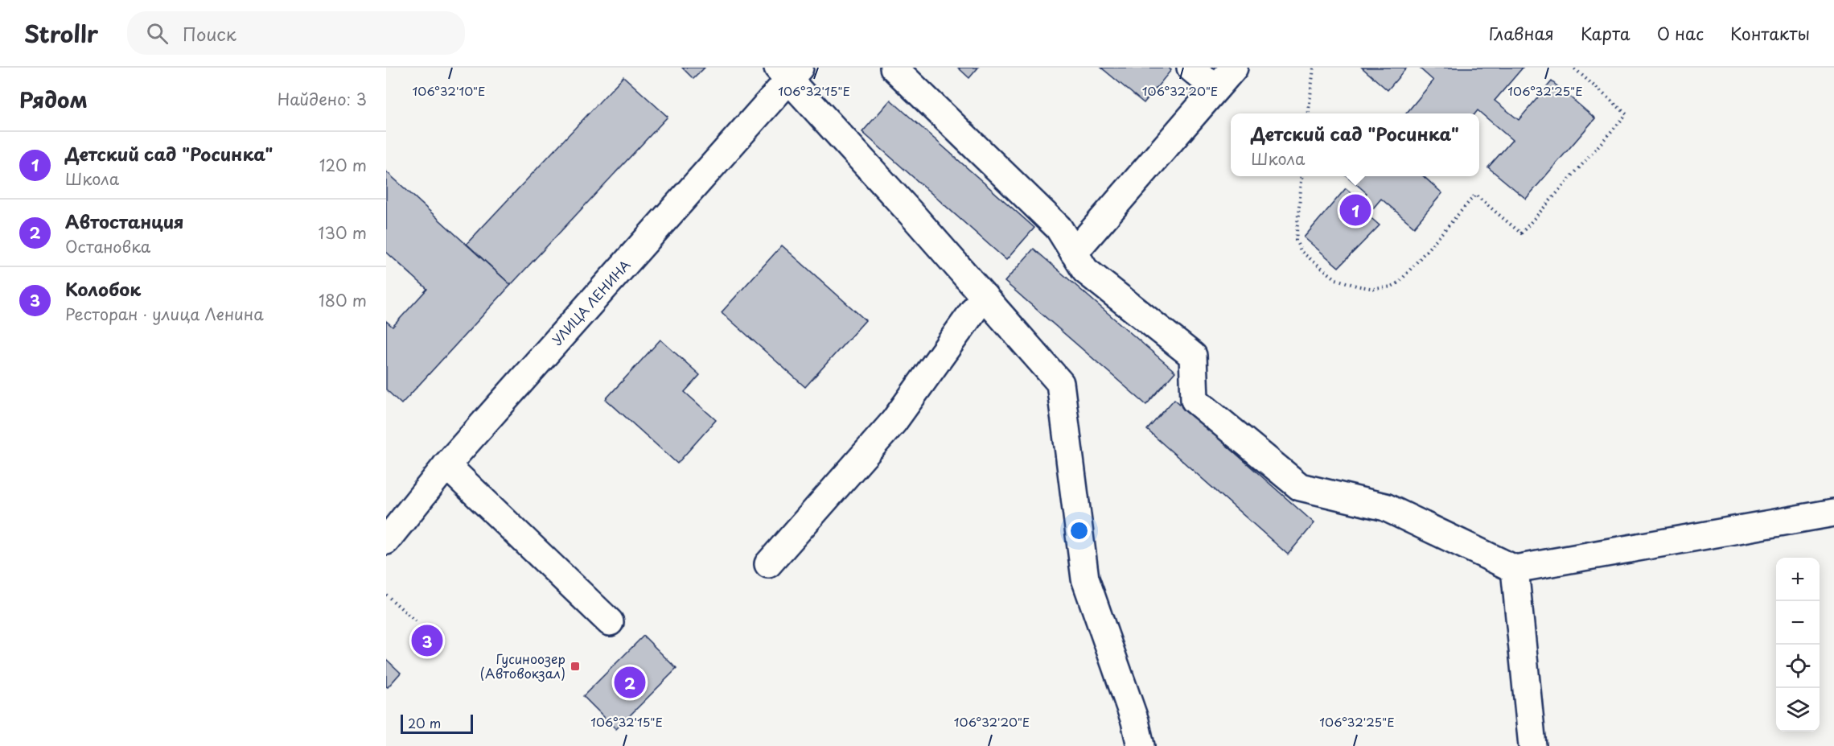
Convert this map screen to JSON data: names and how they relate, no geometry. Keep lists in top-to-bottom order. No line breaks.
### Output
{"streets":{"street":["УЛИЦА ЛЕНИНА"]},"places":{"transit":["Гусиноозер (Автовокзал)"]},"scale_bar":"20 m","page":{"header":"Strollr","search":"Поиск","nav":["Главная","Карта","О нас","Контакты"],"heading":["Рядом","Найдено: 3"],"popup":["Детский сад \"Росинка\"","Школа"],"list":[{"mark":"1","name":"Детский сад \"Росинка\"","note":"Школа","value":"120 m"},{"mark":"2","name":"Автостанция","note":"Остановка","value":"130 m"},{"mark":"3","name":"Колобок","note":"Ресторан · улица Ленина","value":"180 m"}],"pins":["1","3","2"],"map_buttons":["+","−"],"scale":"20 m"},"coordinates":["106°32'10\"E","106°32'15\"E","106°32'20\"E","106°32'25\"E"]}
